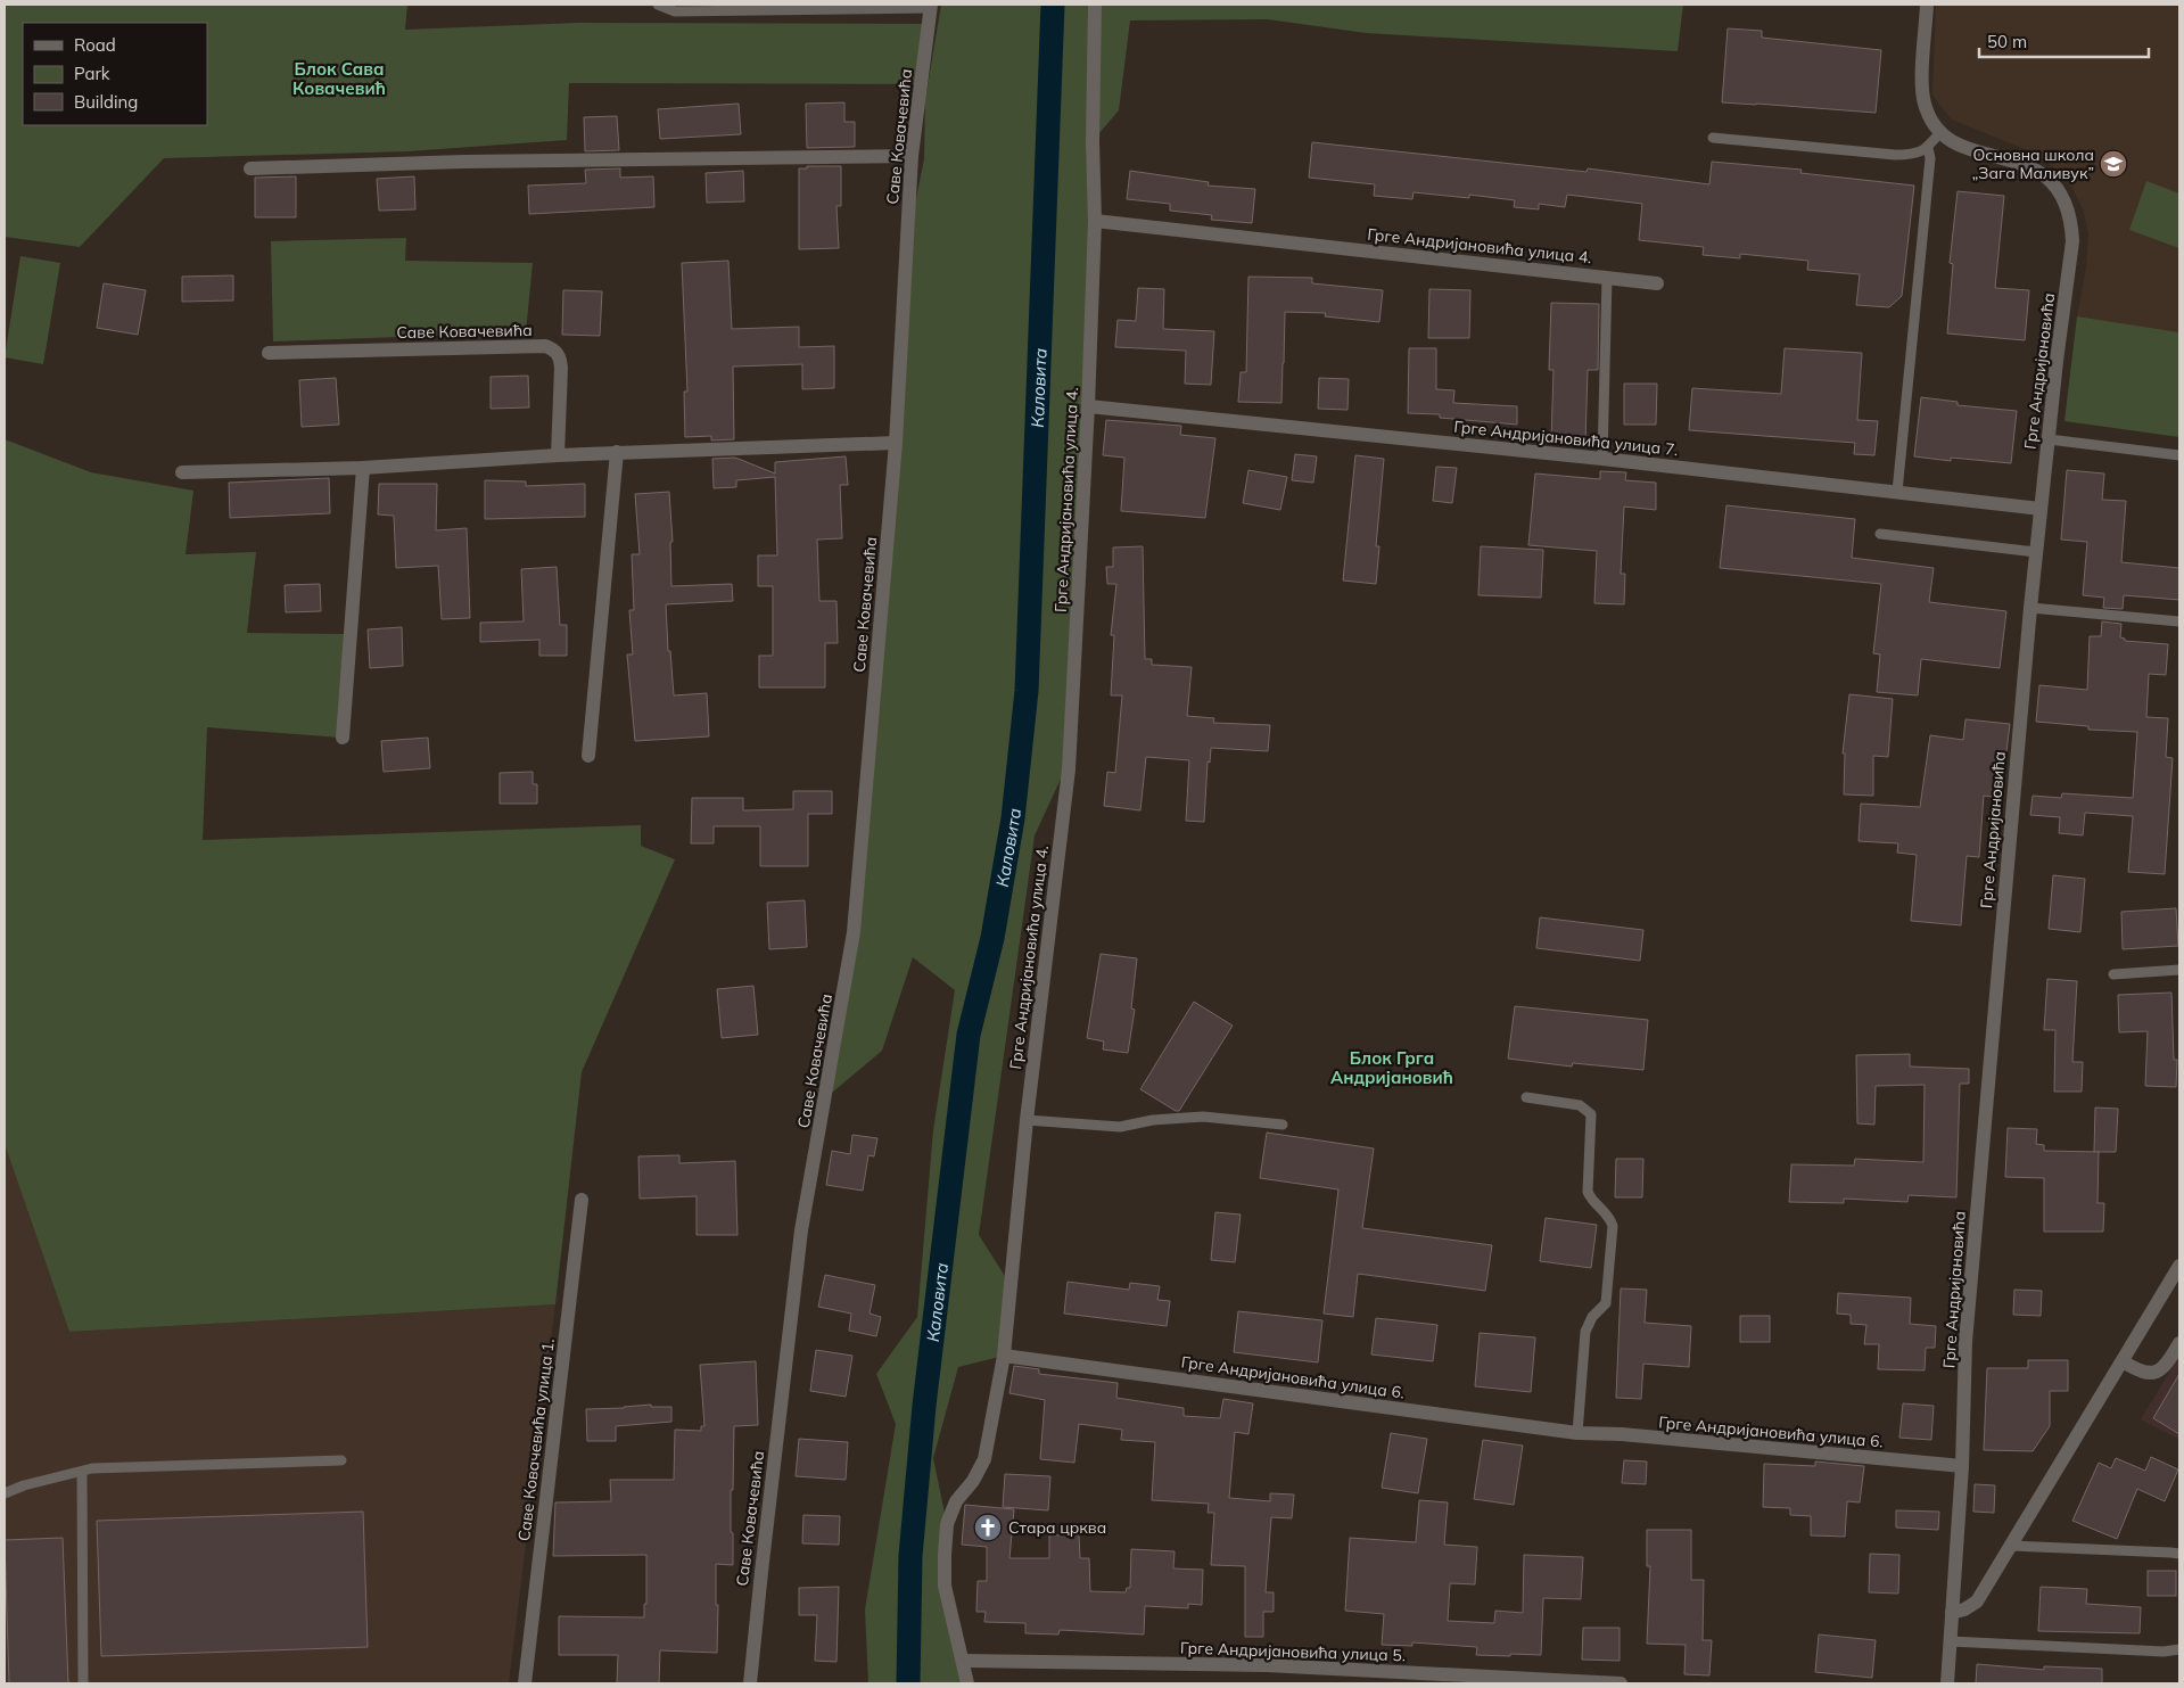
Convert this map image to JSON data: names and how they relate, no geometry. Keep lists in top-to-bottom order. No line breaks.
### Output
{"streets":{"street":["Саве Ковачевића","Грге Андријановића улица 4.","Грге Андријановића","Грге Андријановића улица 7.","Грге Андријановића улица 6.","Саве Ковачевића улица 1.","Грге Андријановића улица 5."]},"crossings":[["Грге Андријановића улица 4.","Грге Андријановића улица 7."],["Грге Андријановића улица 4.","Грге Андријановића улица 6."],["Грге Андријановића улица 4.","Грге Андријановића улица 5."],["Грге Андријановића","Грге Андријановића улица 7."],["Грге Андријановића","Грге Андријановића улица 6."]],"districts":["Блок Сава Ковачевић","Блок Грга Андријановић"],"water":["Каловита"],"places":{"school or university":["Основна школа „Зага Маливук”"],"church":["Стара црква"]},"legend":["Road","Park","Building"],"scale_bar":"50 m"}
